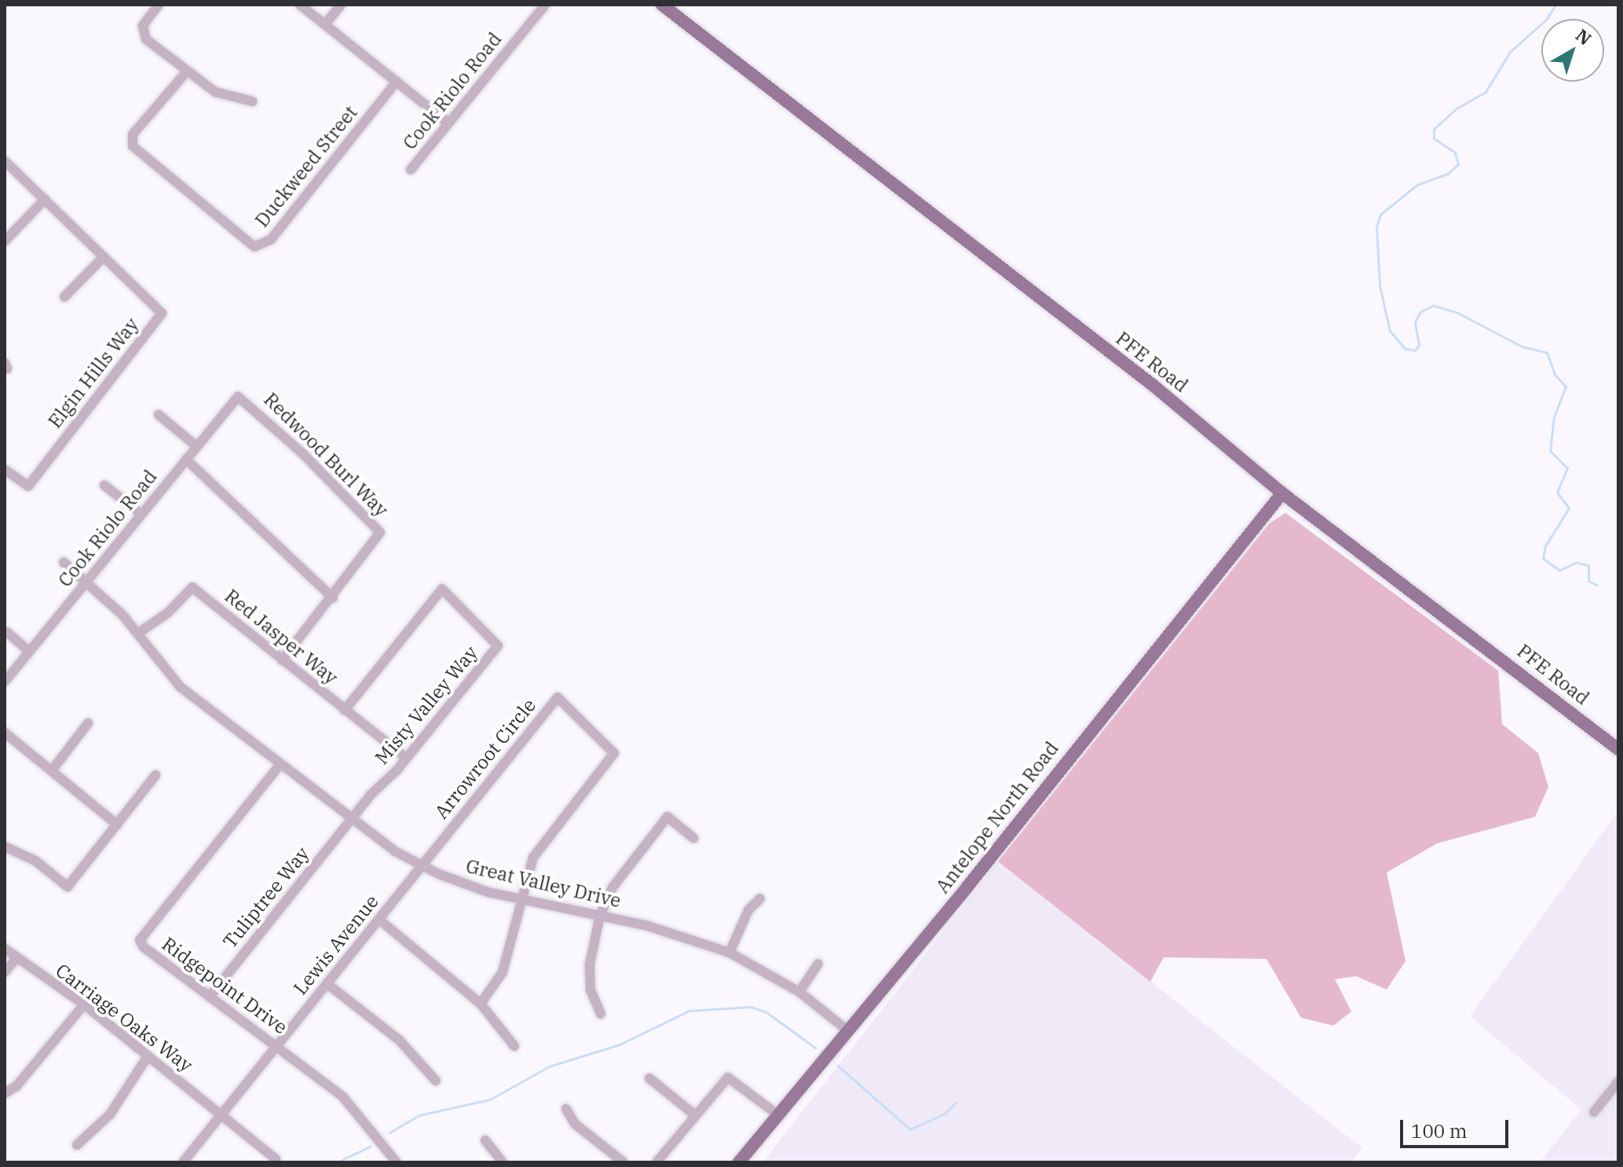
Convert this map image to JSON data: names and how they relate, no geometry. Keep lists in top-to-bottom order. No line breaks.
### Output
{"streets":{"main road":["PFE Road","Antelope North Road"],"street":["Cook Riolo Road","Duckweed Street","Elgin Hills Way","Redwood Burl Way","Red Jasper Way","Misty Valley Way","Arrowroot Circle","Great Valley Drive","Tuliptree Way","Lewis Avenue","Ridgepoint Drive","Carriage Oaks Way"]},"crossings":[["Cook Riolo Road","Redwood Burl Way"],["Cook Riolo Road","Great Valley Drive"],["PFE Road","Antelope North Road"],["Redwood Burl Way","Red Jasper Way"],["Red Jasper Way","Misty Valley Way"],["Red Jasper Way","Great Valley Drive"],["Misty Valley Way","Great Valley Drive"],["Misty Valley Way","Tuliptree Way"],["Arrowroot Circle","Great Valley Drive"],["Arrowroot Circle","Lewis Avenue"],["Antelope North Road","Great Valley Drive"],["Great Valley Drive","Tuliptree Way"],["Great Valley Drive","Lewis Avenue"],["Great Valley Drive","Ridgepoint Drive"],["Tuliptree Way","Ridgepoint Drive"],["Lewis Avenue","Ridgepoint Drive"],["Lewis Avenue","Carriage Oaks Way"]],"scale_bar":"100 m","north":"top right"}
